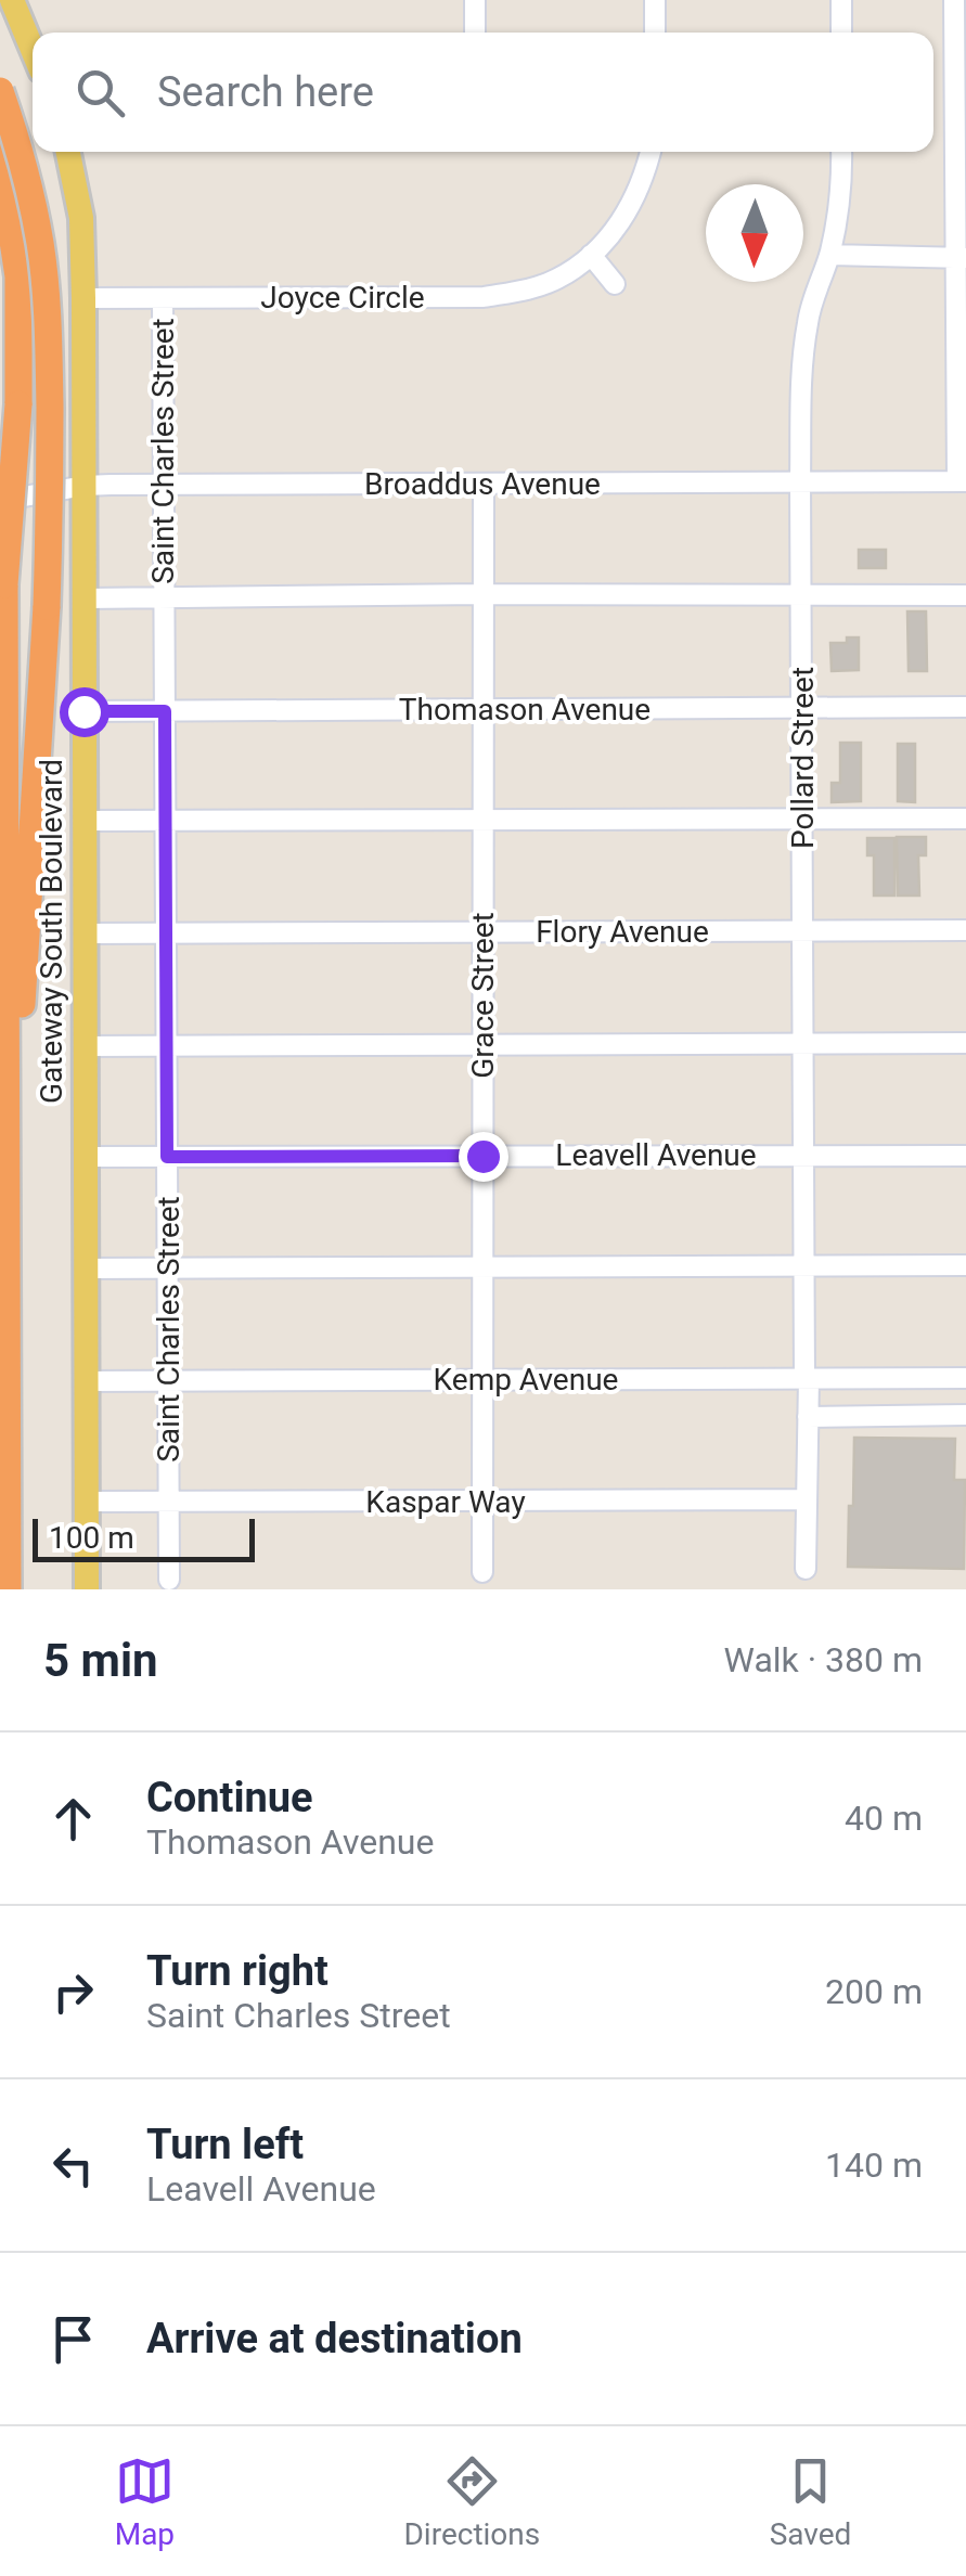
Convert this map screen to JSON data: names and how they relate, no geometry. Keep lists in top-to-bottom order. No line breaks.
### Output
{"streets":{"main road":["Gateway South Boulevard"],"street":["Joyce Circle","Saint Charles Street","Broaddus Avenue","Thomason Avenue","Pollard Street","Flory Avenue","Grace Street","Leavell Avenue","Kemp Avenue","Kaspar Way"]},"crossings":[["Joyce Circle","Saint Charles Street"],["Joyce Circle","Gateway South Boulevard"],["Saint Charles Street","Broaddus Avenue"],["Saint Charles Street","Thomason Avenue"],["Saint Charles Street","Flory Avenue"],["Saint Charles Street","Leavell Avenue"],["Saint Charles Street","Kemp Avenue"],["Saint Charles Street","Kaspar Way"],["Broaddus Avenue","Pollard Street"],["Broaddus Avenue","Gateway South Boulevard"],["Broaddus Avenue","Grace Street"],["Thomason Avenue","Pollard Street"],["Thomason Avenue","Gateway South Boulevard"],["Thomason Avenue","Grace Street"],["Pollard Street","Flory Avenue"],["Pollard Street","Leavell Avenue"],["Pollard Street","Kemp Avenue"],["Pollard Street","Kaspar Way"],["Gateway South Boulevard","Flory Avenue"],["Gateway South Boulevard","Leavell Avenue"],["Gateway South Boulevard","Kemp Avenue"],["Gateway South Boulevard","Kaspar Way"],["Flory Avenue","Grace Street"],["Grace Street","Leavell Avenue"],["Grace Street","Kemp Avenue"],["Grace Street","Kaspar Way"]],"scale_bar":"100 m","north":"bottom","page":{"search":"Search here","scale":"100 m","heading":["5 min","Walk · 380 m"],"list":[["Continue","Thomason Avenue","40 m"],["Turn right","Saint Charles Street","200 m"],["Turn left","Leavell Avenue","140 m"],"Arrive at destination"],"nav":["Map","Directions","Saved"]}}
